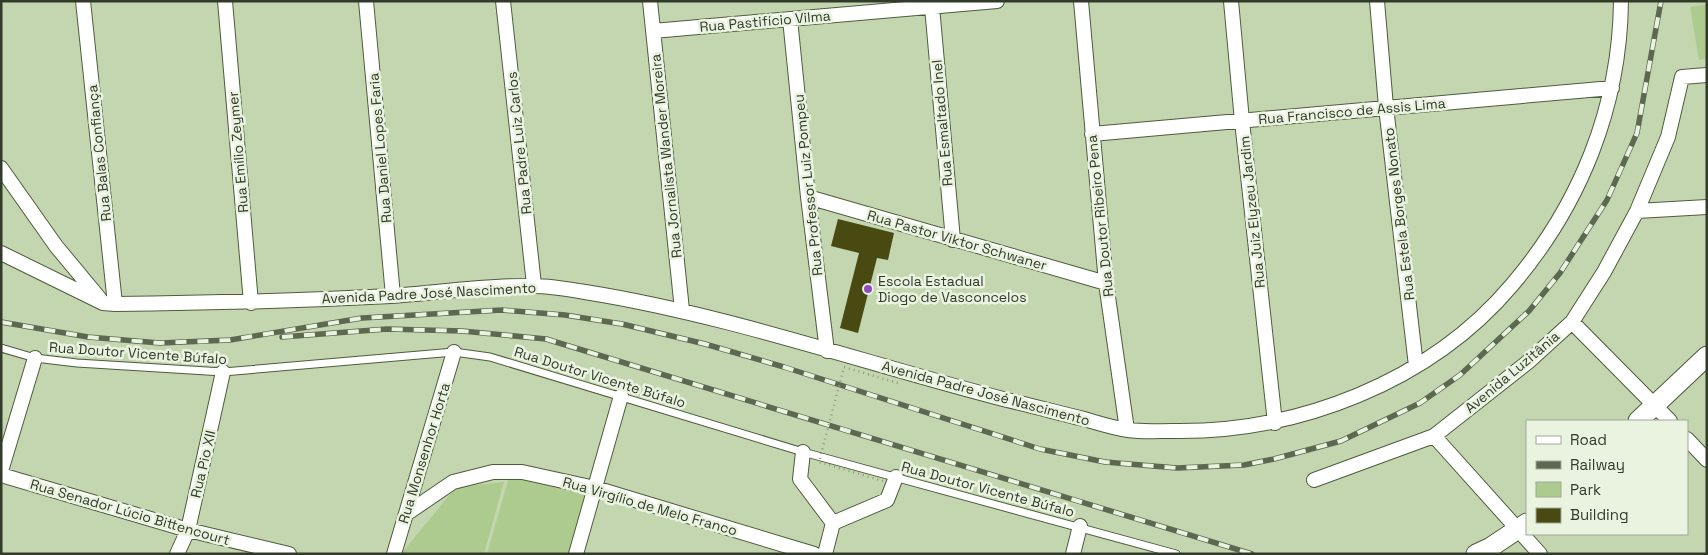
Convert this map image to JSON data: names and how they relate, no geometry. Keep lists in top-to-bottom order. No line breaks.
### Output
{"streets":{"street":["Rua Pastifício Vilma","Rua Francisco de Assis Lima","Rua Esmaltado Inel","Rua Padre Luiz Carlos","Rua Daniel Lopes Faria","Rua Emílio Zeymer","Rua Balas Confiança","Rua Jornalista Wander Moreira","Rua Professor Luiz Pompeu","Rua Juiz Elyzeu Jardim","Rua Estela Borges Nonato","Rua Doutor Ribeiro Pena","Rua Pastor Viktor Schwaner","Avenida Padre José Nascimento","Avenida Luzitânia","Rua Monsenhor Horta","Rua Pio XII","Rua Virgílio de Melo Franco","Rua Senador Lúcio Bittencourt"],"lane":["Rua Doutor Vicente Búfalo"]},"crossings":[["Rua Pastifício Vilma","Rua Esmaltado Inel"],["Rua Pastifício Vilma","Rua Jornalista Wander Moreira"],["Rua Pastifício Vilma","Rua Professor Luiz Pompeu"],["Rua Francisco de Assis Lima","Rua Juiz Elyzeu Jardim"],["Rua Francisco de Assis Lima","Rua Estela Borges Nonato"],["Rua Francisco de Assis Lima","Rua Doutor Ribeiro Pena"],["Rua Francisco de Assis Lima","Avenida Padre José Nascimento"],["Rua Esmaltado Inel","Rua Pastor Viktor Schwaner"],["Rua Padre Luiz Carlos","Avenida Padre José Nascimento"],["Rua Daniel Lopes Faria","Avenida Padre José Nascimento"],["Rua Emílio Zeymer","Avenida Padre José Nascimento"],["Rua Balas Confiança","Avenida Padre José Nascimento"],["Rua Jornalista Wander Moreira","Avenida Padre José Nascimento"],["Rua Professor Luiz Pompeu","Rua Pastor Viktor Schwaner"],["Rua Professor Luiz Pompeu","Avenida Padre José Nascimento"],["Rua Juiz Elyzeu Jardim","Avenida Padre José Nascimento"],["Rua Estela Borges Nonato","Avenida Padre José Nascimento"],["Rua Doutor Ribeiro Pena","Rua Pastor Viktor Schwaner"],["Rua Doutor Ribeiro Pena","Avenida Padre José Nascimento"],["Rua Doutor Vicente Búfalo","Rua Monsenhor Horta"],["Rua Doutor Vicente Búfalo","Rua Pio XII"],["Rua Monsenhor Horta","Rua Virgílio de Melo Franco"],["Rua Pio XII","Rua Senador Lúcio Bittencourt"]],"places":["Escola Estadual Diogo de Vasconcelos"],"legend":["Road","Railway","Park","Building"]}
